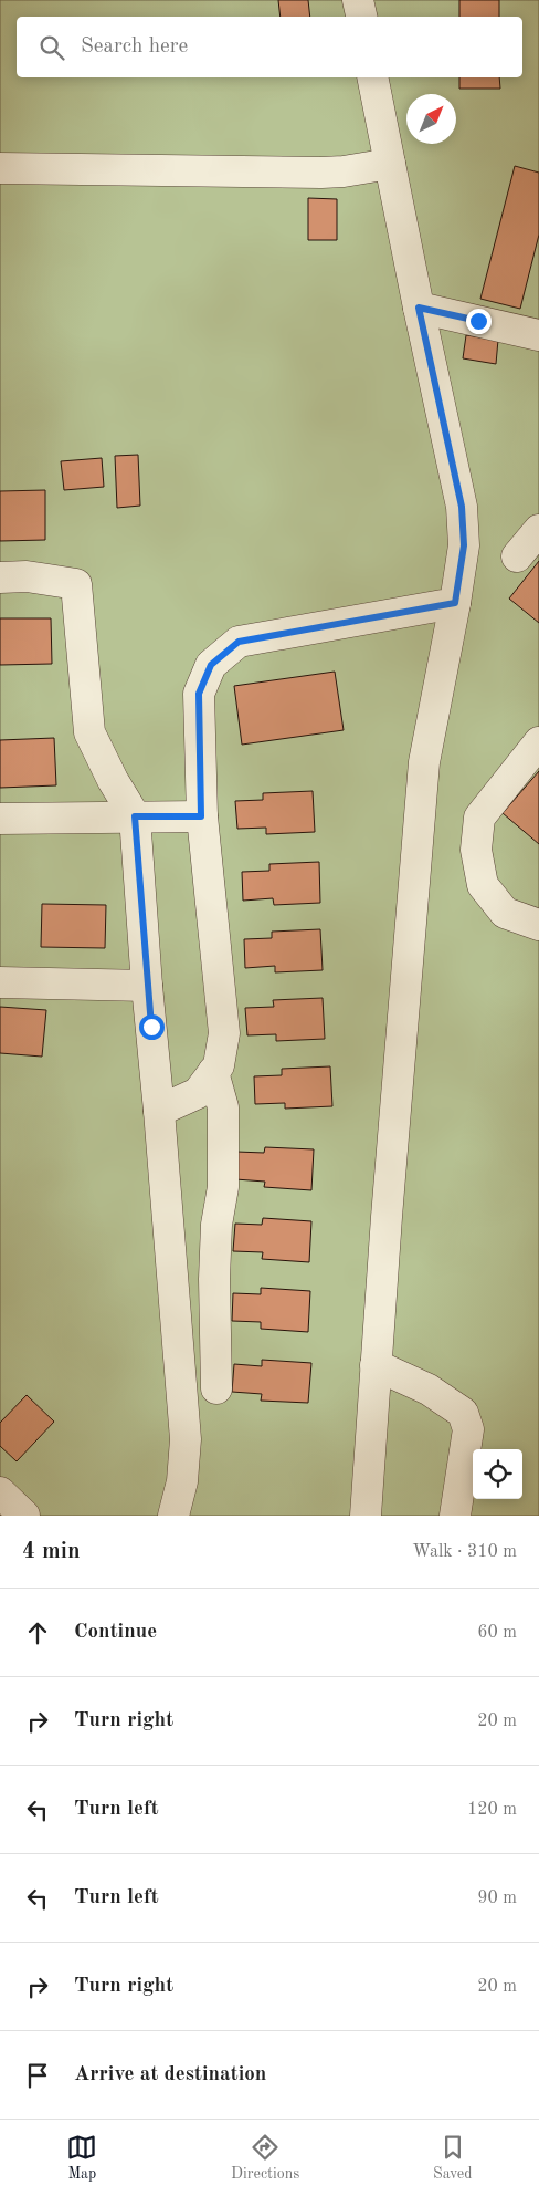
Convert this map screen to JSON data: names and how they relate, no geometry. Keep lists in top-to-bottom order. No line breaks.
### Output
{"north":"top right","page":{"search":"Search here","heading":["4 min","Walk · 310 m"],"list":[["Continue","60 m"],["Turn right","20 m"],["Turn left","120 m"],["Turn left","90 m"],["Turn right","20 m"],"Arrive at destination"],"nav":["Map","Directions","Saved"]}}
